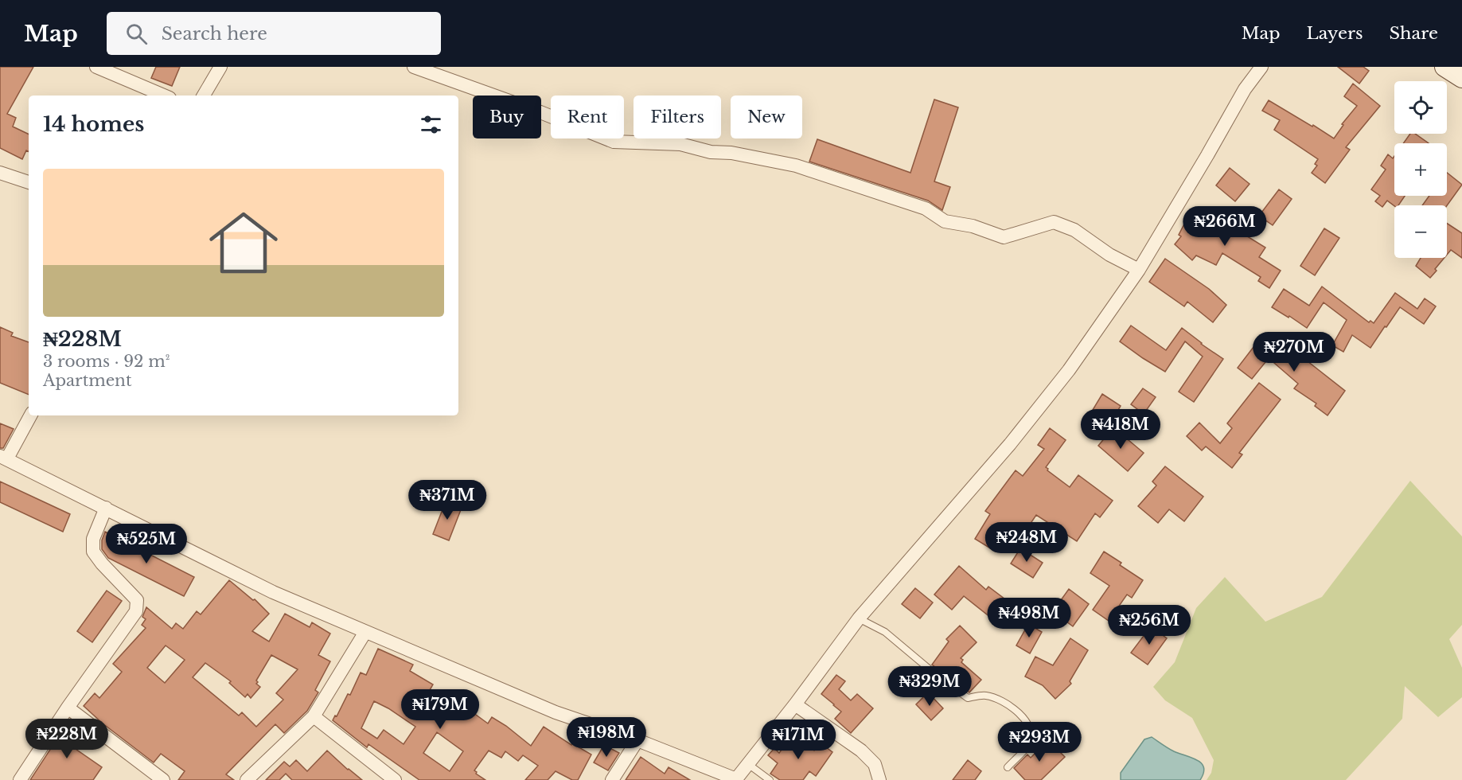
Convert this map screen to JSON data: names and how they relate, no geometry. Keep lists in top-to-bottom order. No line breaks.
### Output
{"page":{"header":"Map","search":"Search here","nav":["Map","Layers","Share"],"map_buttons":["+","−"],"chip":["Buy","Rent","Filters","New"],"heading":"14 homes","list":[{"name":"₦228M","note":"3 rooms · 92 m² · Apartment"}],"price":["₦266M","₦270M","₦418M","₦371M","₦248M","₦525M","₦498M","₦256M","₦329M","₦179M","₦198M","₦228M","₦171M","₦293M"]}}
